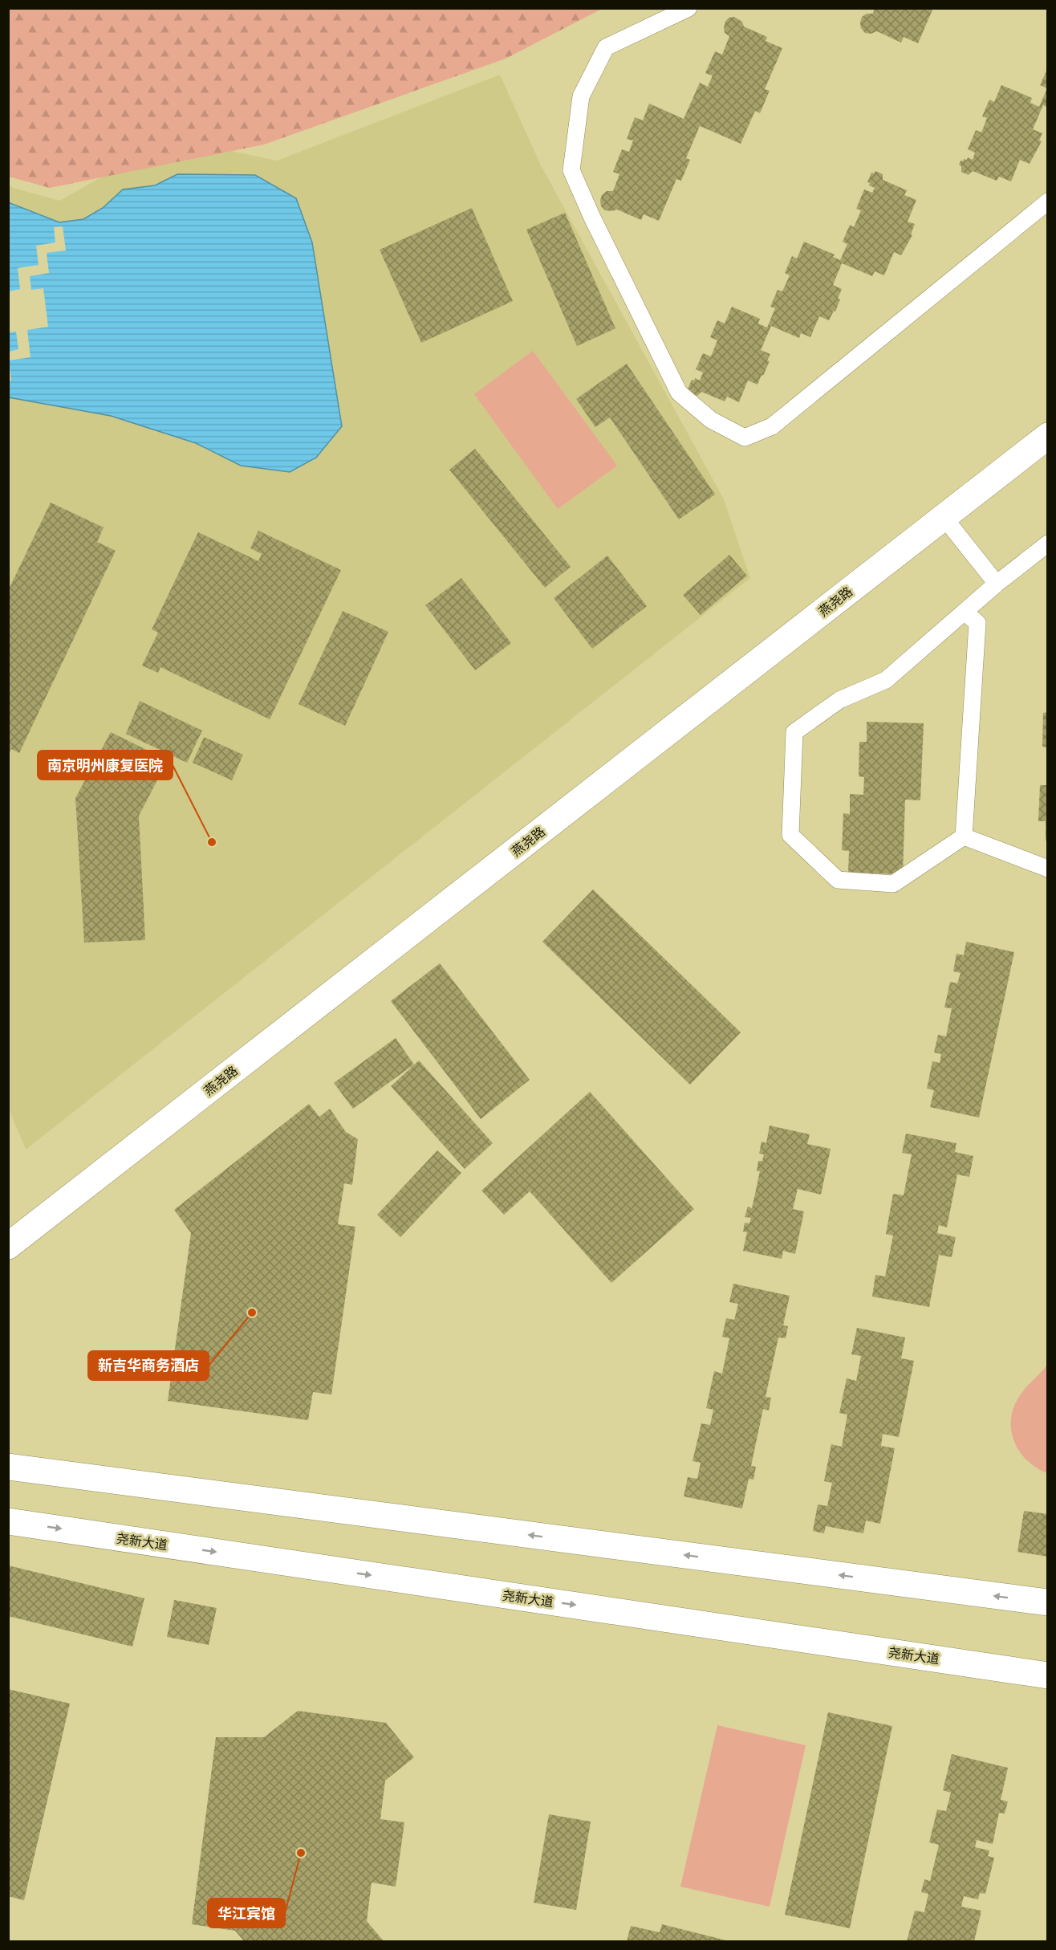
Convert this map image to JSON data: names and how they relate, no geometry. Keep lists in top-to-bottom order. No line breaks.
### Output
{"streets":{"main road":["燕尧路","尧新大道"]},"places":["南京明州康复医院","新吉华商务酒店","华江宾馆"]}
